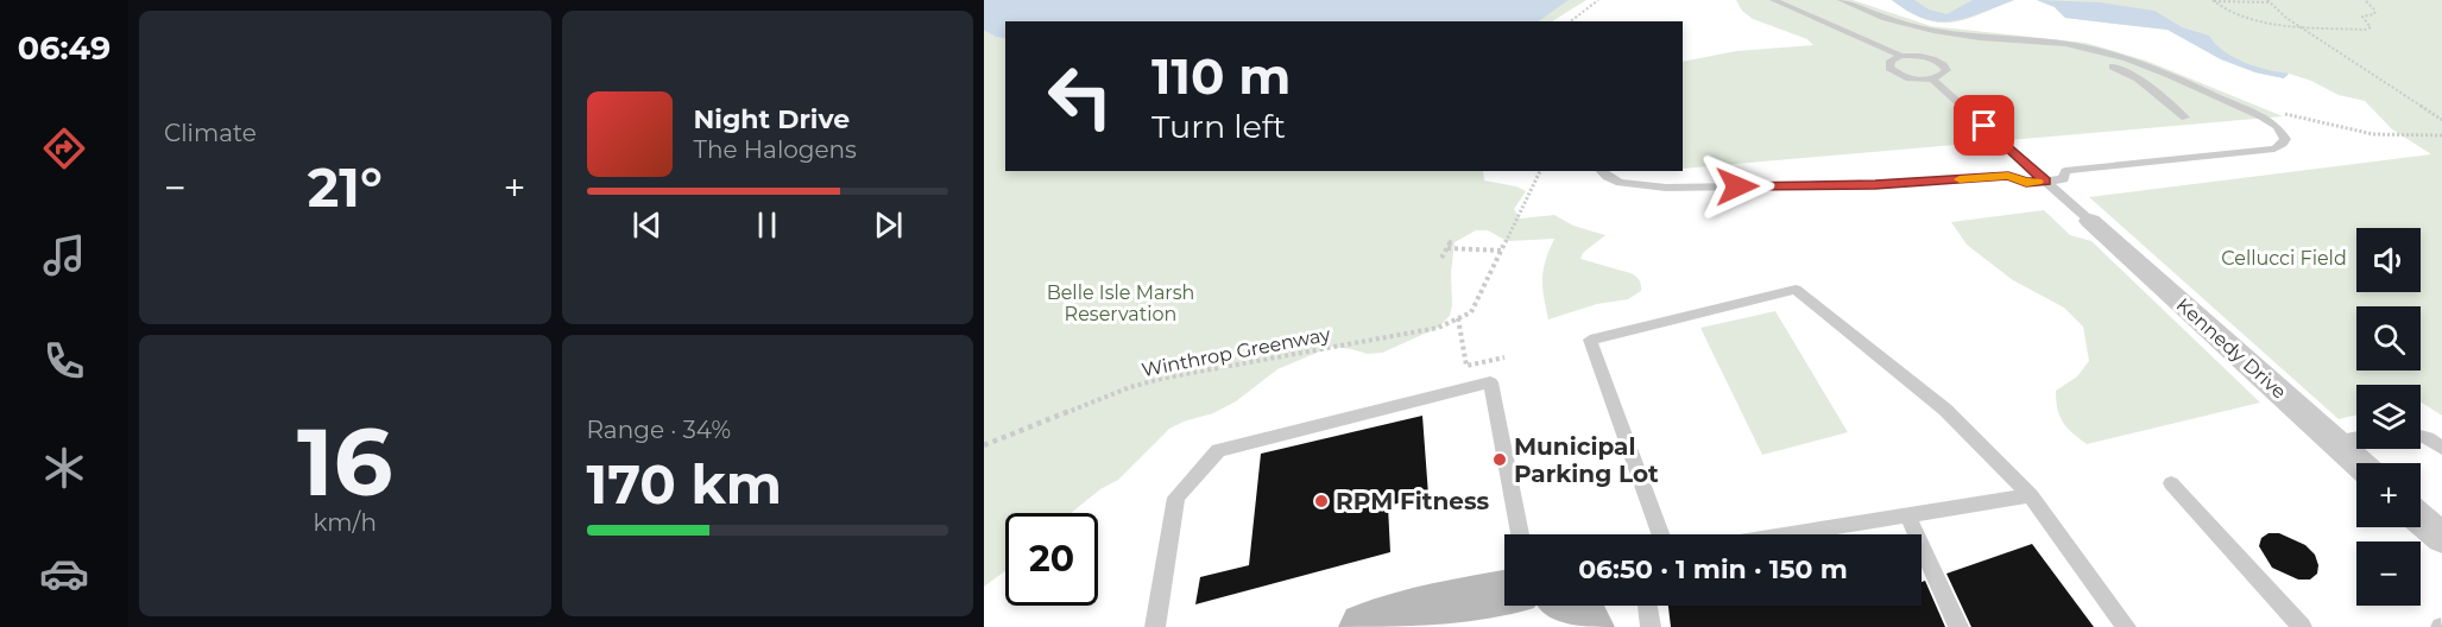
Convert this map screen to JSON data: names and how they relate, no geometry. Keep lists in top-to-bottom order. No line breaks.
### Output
{"streets":{"street":["Kennedy Drive"],"path":["Winthrop Greenway"]},"parks":["Cellucci Field","Belle Isle Marsh Reservation"],"places":["Municipal Parking Lot","RPM Fitness"],"page":{"tabs":"06:49","tile":["Climate",["16","km/h"],["Range · 34%","170 km"]],"turn":["110 m","Turn left"],"song":["Night Drive","The Halogens"],"heat":["−","21°","+"],"map_buttons":["+","−"],"limit":"20","trip":"06:50 · 1 min · 150 m"}}
